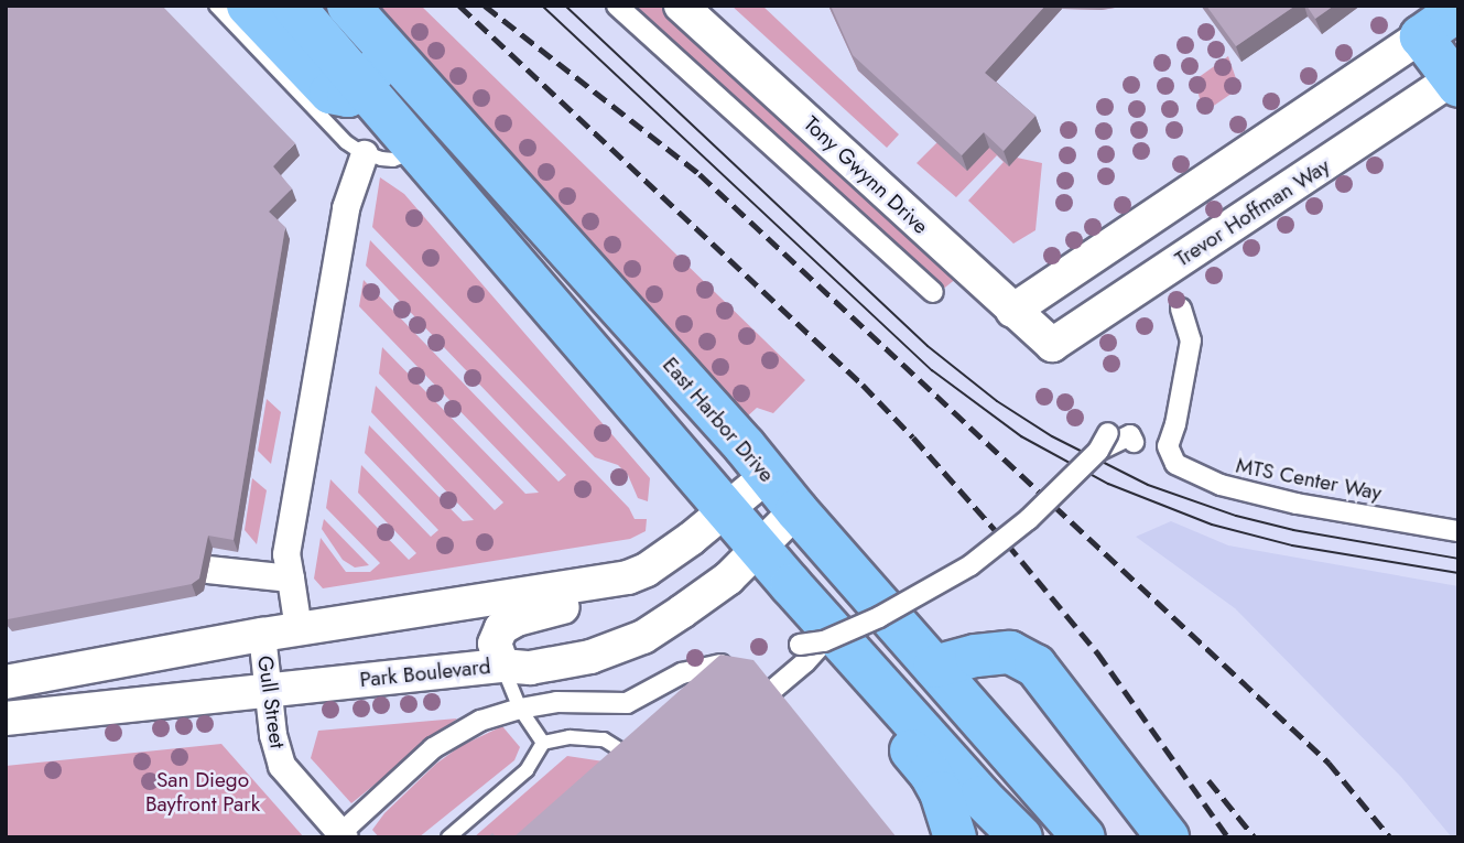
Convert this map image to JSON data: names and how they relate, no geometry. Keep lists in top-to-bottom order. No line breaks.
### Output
{"streets":{"main road":["East Harbor Drive"],"street":["Tony Gwynn Drive","Trevor Hoffman Way","MTS Center Way","Park Boulevard","Gull Street"]},"crossings":[["Tony Gwynn Drive","Trevor Hoffman Way"],["East Harbor Drive","Park Boulevard"],["Park Boulevard","Gull Street"]],"parks":["San Diego Bayfront Park"]}
